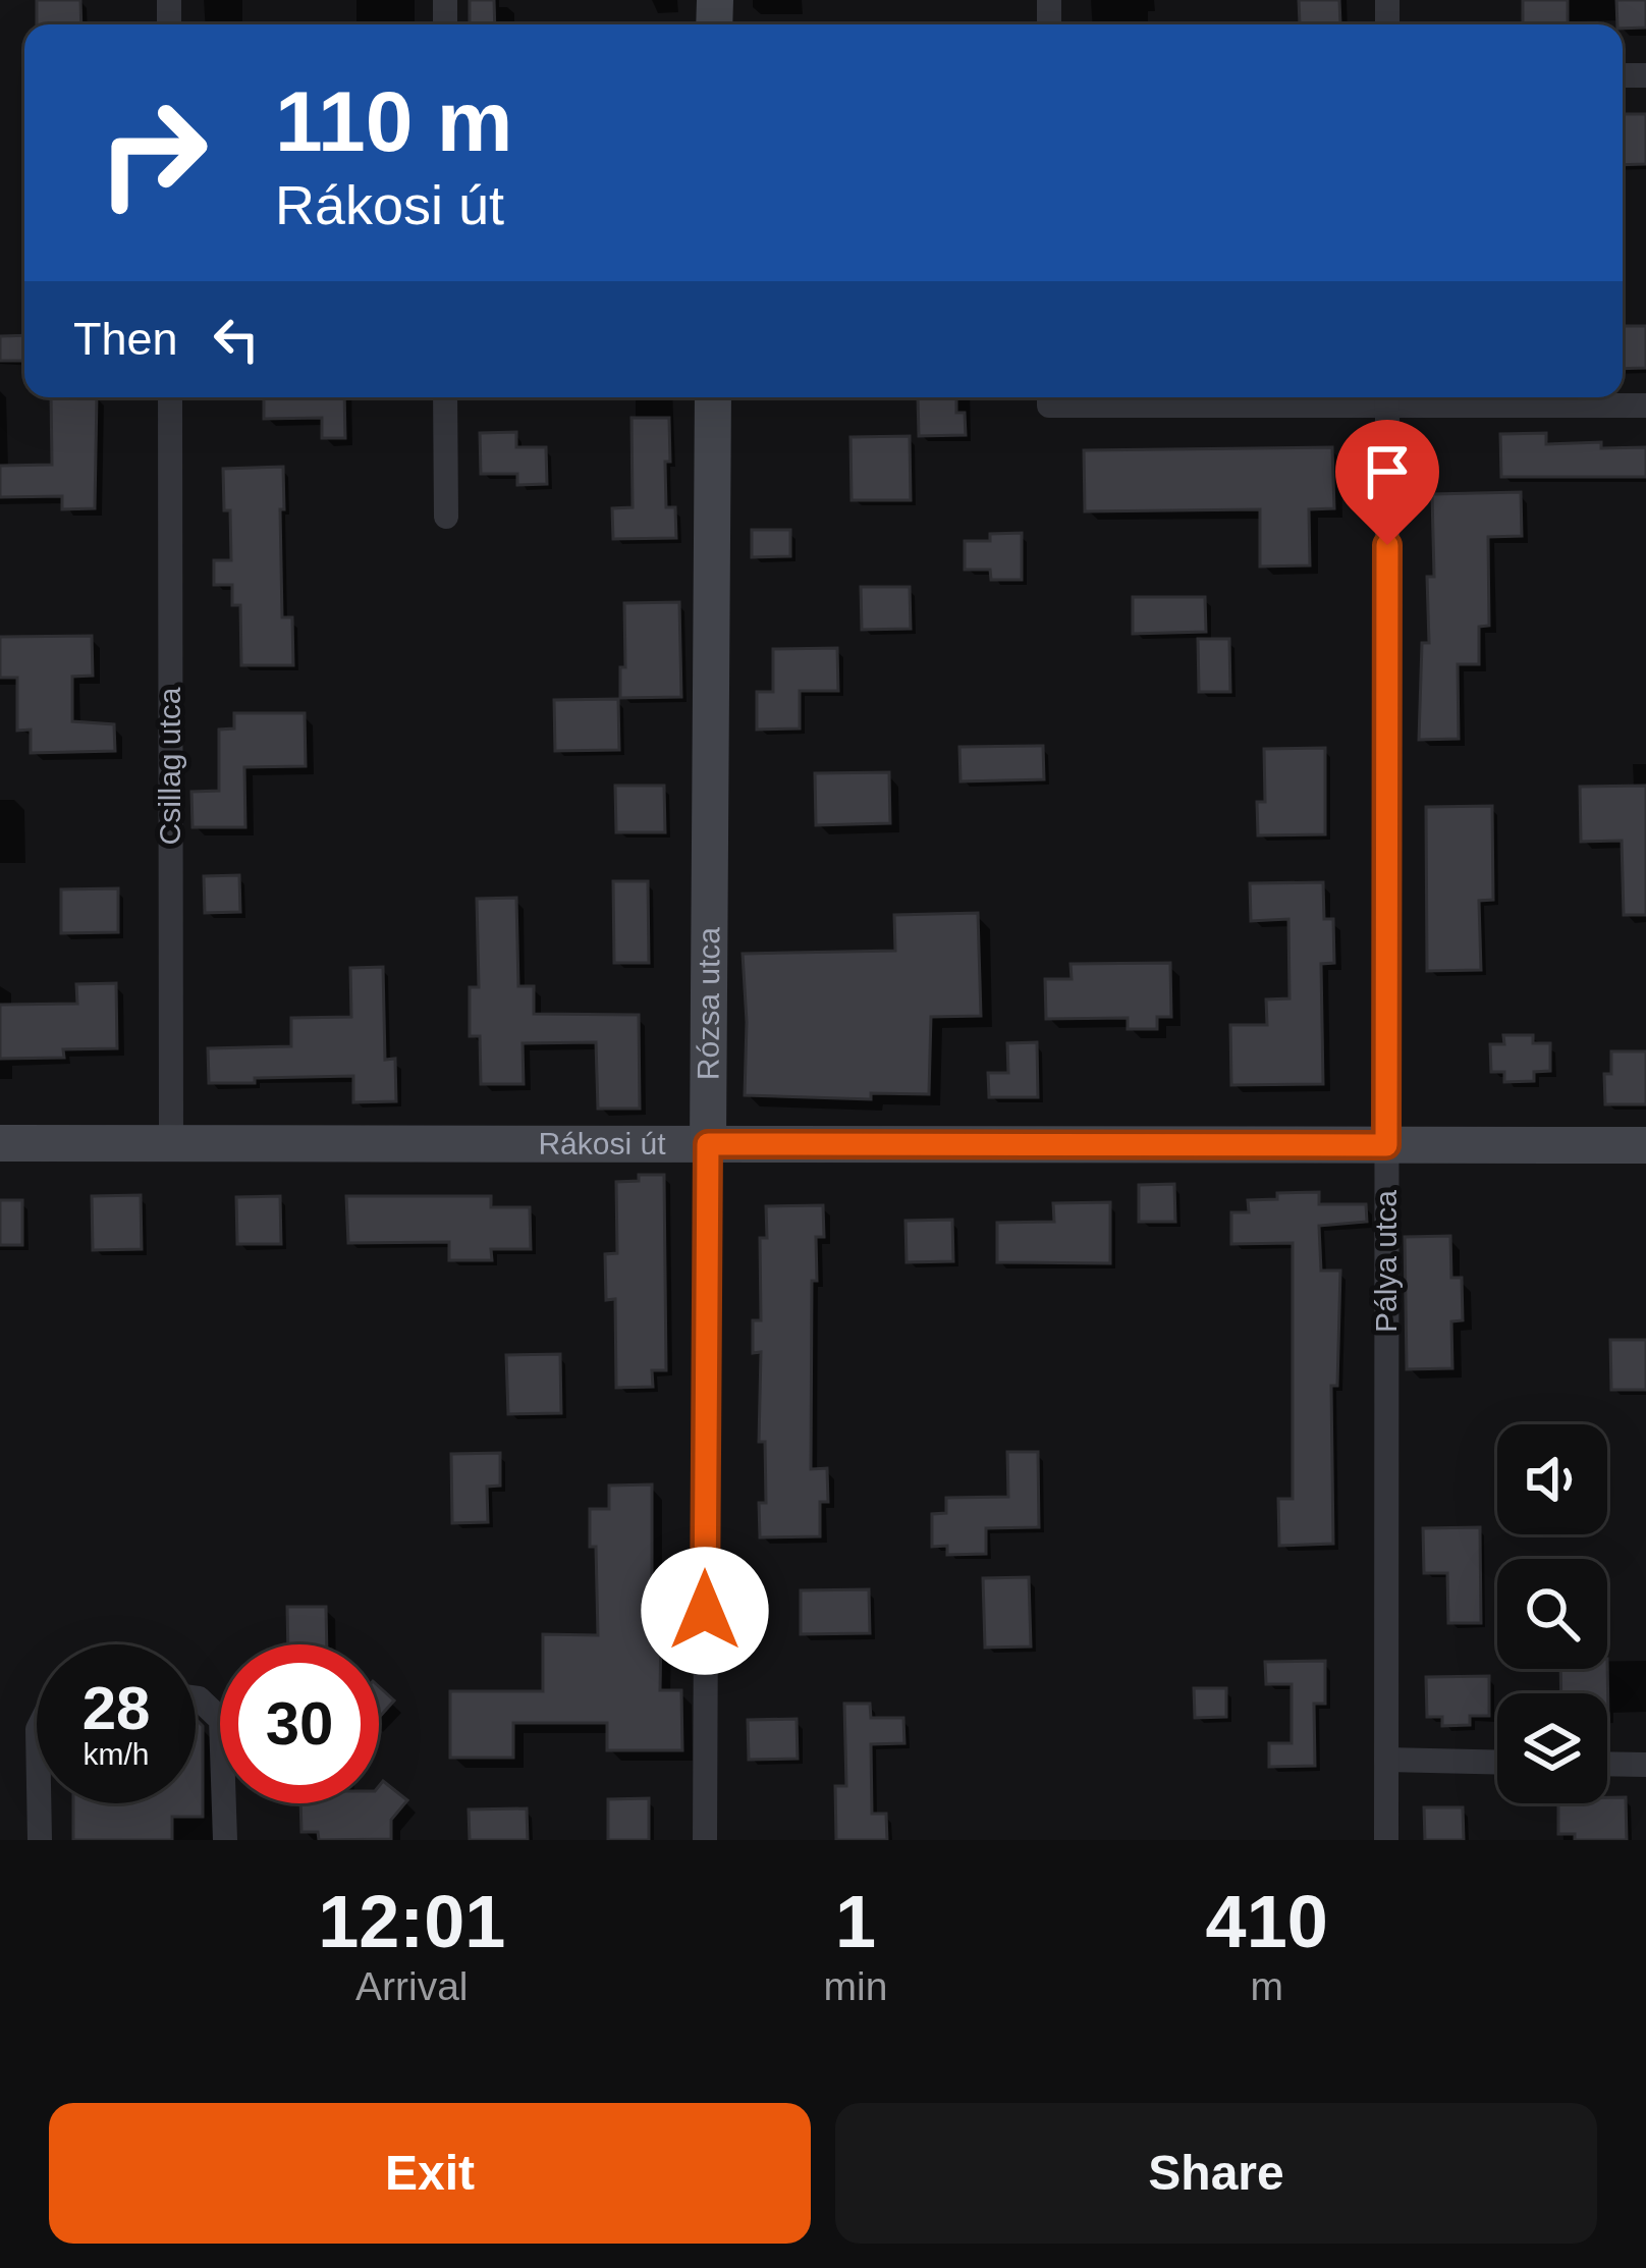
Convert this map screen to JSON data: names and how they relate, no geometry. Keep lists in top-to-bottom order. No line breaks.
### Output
{"streets":{"main road":["Rózsa utca","Rákosi út"],"street":["Csillag utca","Pálya utca"]},"crossings":[["Csillag utca","Rákosi út"],["Rózsa utca","Rákosi út"],["Rákosi út","Pálya utca"]],"page":{"turn":["110 m","Rákosi út"],"then":"Then","speed":"28 km/h","limit":"30","eta":["12:01","Arrival","1","min","410","m"],"buttons":["Exit","Share"]}}
